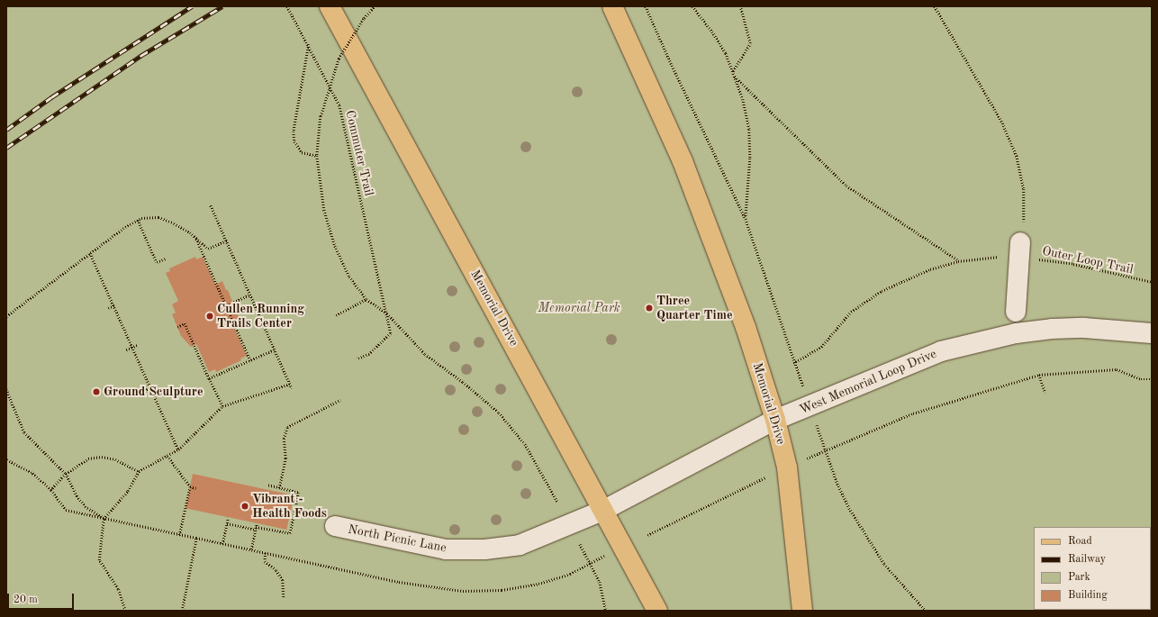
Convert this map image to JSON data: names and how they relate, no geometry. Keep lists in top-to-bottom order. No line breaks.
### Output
{"streets":{"main road":["Memorial Drive"],"street":["West Memorial Loop Drive","North Picnic Lane"],"path":["Commuter Trail","Outer Loop Trail"]},"crossings":[["Memorial Drive","West Memorial Loop Drive"],["Memorial Drive","North Picnic Lane"],["West Memorial Loop Drive","North Picnic Lane"]],"parks":["Memorial Park"],"places":["Three Quarter Time","Cullen Running Trails Center","Ground Sculpture","Vibrant - Health Foods"],"legend":["Road","Railway","Park","Building"],"scale_bar":"20 m"}
